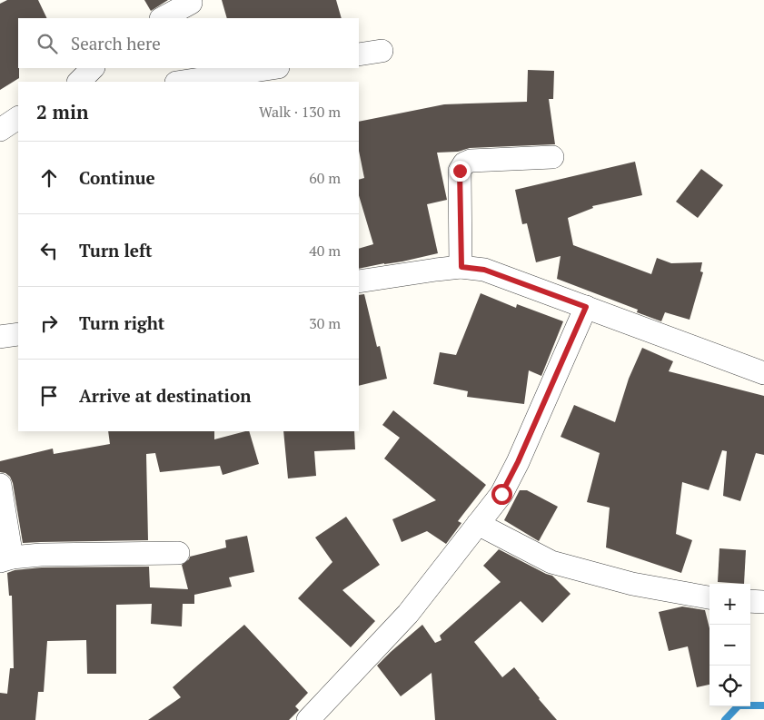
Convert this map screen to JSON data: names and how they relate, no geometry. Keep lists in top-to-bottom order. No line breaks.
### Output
{"page":{"search":"Search here","heading":["2 min","Walk · 130 m"],"list":[["Continue","60 m"],["Turn left","40 m"],["Turn right","30 m"],"Arrive at destination"],"map_buttons":["+","−"]}}
